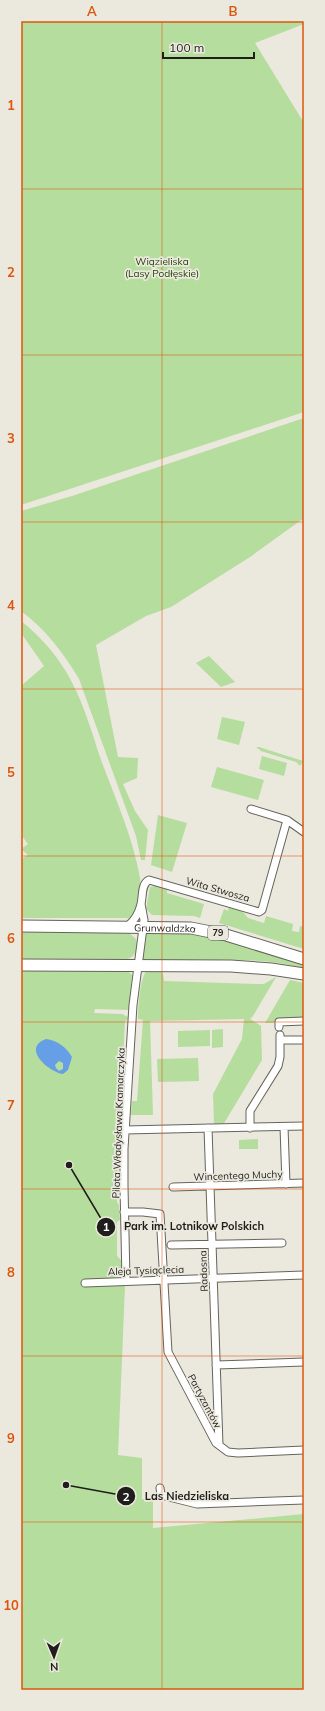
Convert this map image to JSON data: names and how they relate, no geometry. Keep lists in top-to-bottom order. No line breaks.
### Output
{"streets":{"main road":["Grunwaldzka","79"],"street":["Wita Stwosza","Pilota Władysława Kramarczyka","Wincentego Muchy","Aleja Tysiąclecia","Radosna","Partyzantów"]},"crossings":[["Wita Stwosza","Pilota Władysława Kramarczyka"],["Grunwaldzka","Pilota Władysława Kramarczyka"],["Pilota Władysława Kramarczyka","Aleja Tysiąclecia"],["Pilota Władysława Kramarczyka","Partyzantów"],["Wincentego Muchy","Radosna"],["Aleja Tysiąclecia","Radosna"],["Aleja Tysiąclecia","Partyzantów"],["Radosna","Partyzantów"]],"parks":["Wiązieliska (Lasy Podłęskie)"],"places":["Park im. Lotnikow Polskich","Las Niedzieliska"],"scale_bar":"100 m","north":"bottom","grid":{"columns":["A","B"],"rows":["1","2","3","4","5","6","7","8","9","10"]}}
